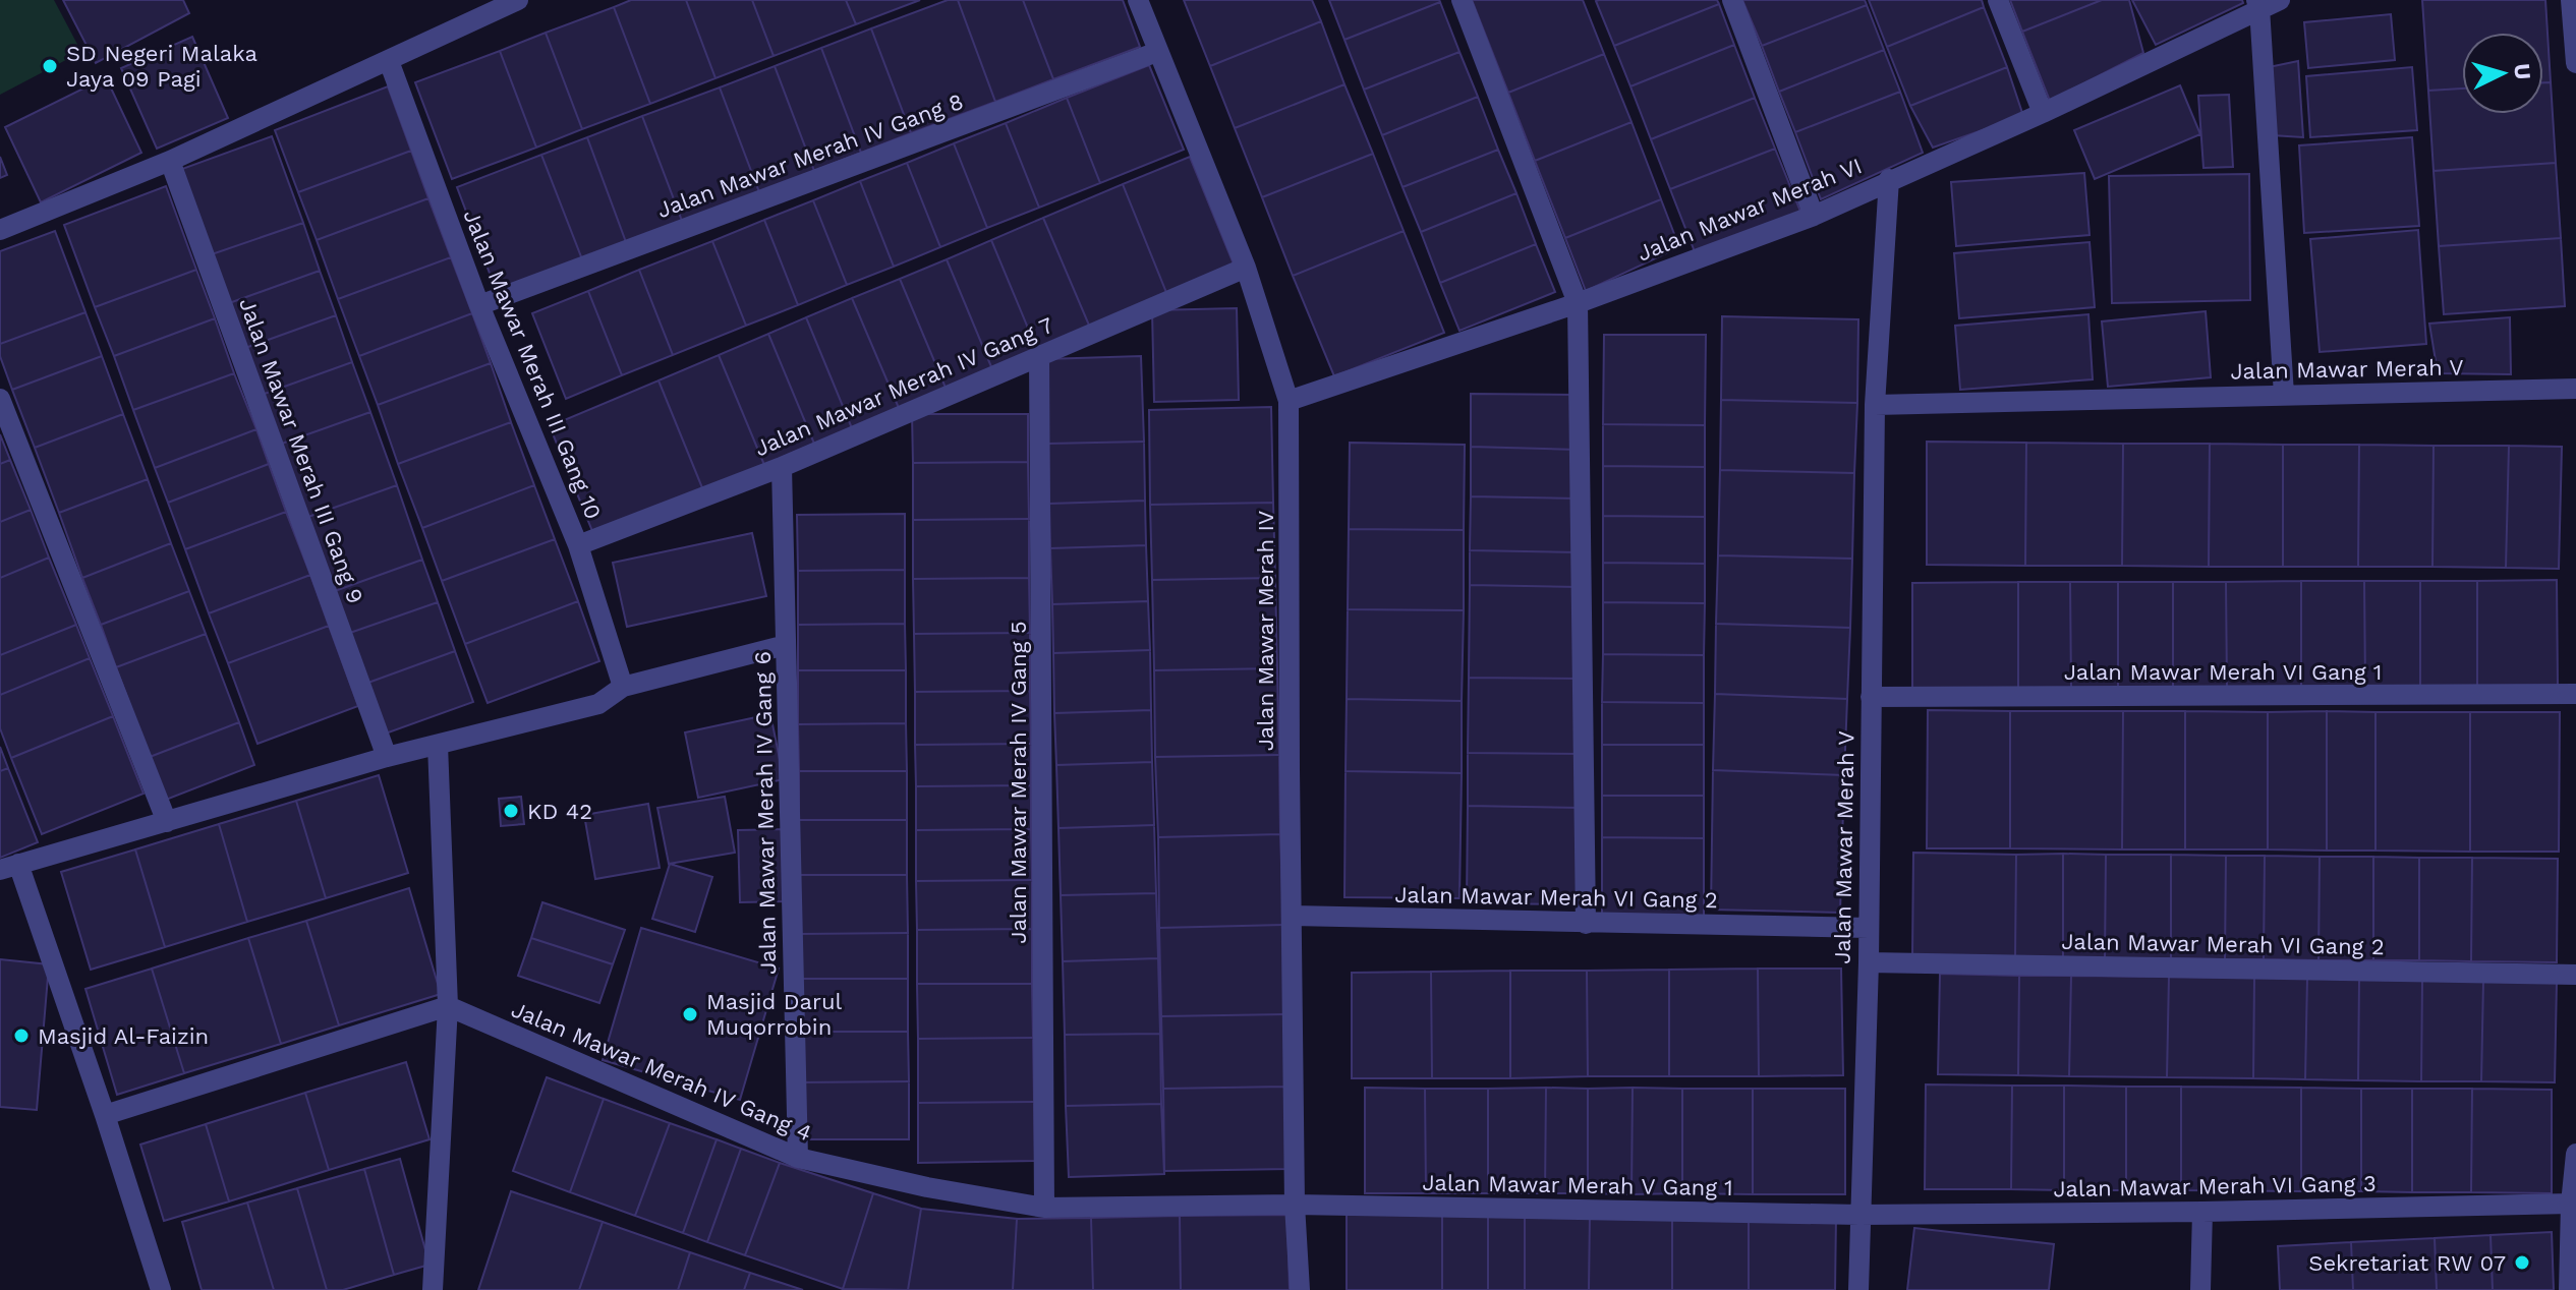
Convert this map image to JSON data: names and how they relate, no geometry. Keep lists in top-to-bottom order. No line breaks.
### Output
{"streets":{"street":["Jalan Mawar Merah IV Gang 8","Jalan Mawar Merah VI","Jalan Mawar Merah III Gang 10","Jalan Mawar Merah V","Jalan Mawar Merah IV Gang 7","Jalan Mawar Merah III Gang 9","Jalan Mawar Merah IV","Jalan Mawar Merah VI Gang 1","Jalan Mawar Merah IV Gang 5","Jalan Mawar Merah IV Gang 6","Jalan Mawar Merah VI Gang 2","Jalan Mawar Merah IV Gang 4","Jalan Mawar Merah V Gang 1","Jalan Mawar Merah VI Gang 3"]},"crossings":[["Jalan Mawar Merah IV Gang 8","Jalan Mawar Merah III Gang 10"],["Jalan Mawar Merah IV Gang 8","Jalan Mawar Merah IV"],["Jalan Mawar Merah VI","Jalan Mawar Merah V"],["Jalan Mawar Merah VI","Jalan Mawar Merah IV"],["Jalan Mawar Merah III Gang 10","Jalan Mawar Merah IV Gang 7"],["Jalan Mawar Merah V","Jalan Mawar Merah VI Gang 1"],["Jalan Mawar Merah V","Jalan Mawar Merah VI Gang 2"],["Jalan Mawar Merah V","Jalan Mawar Merah V Gang 1"],["Jalan Mawar Merah V","Jalan Mawar Merah VI Gang 3"],["Jalan Mawar Merah IV Gang 7","Jalan Mawar Merah IV"],["Jalan Mawar Merah IV Gang 7","Jalan Mawar Merah IV Gang 5"],["Jalan Mawar Merah IV Gang 7","Jalan Mawar Merah IV Gang 6"],["Jalan Mawar Merah IV","Jalan Mawar Merah VI Gang 2"],["Jalan Mawar Merah IV","Jalan Mawar Merah IV Gang 4"],["Jalan Mawar Merah IV","Jalan Mawar Merah V Gang 1"],["Jalan Mawar Merah IV Gang 5","Jalan Mawar Merah IV Gang 4"],["Jalan Mawar Merah IV Gang 6","Jalan Mawar Merah IV Gang 4"],["Jalan Mawar Merah IV Gang 4","Jalan Mawar Merah V Gang 1"],["Jalan Mawar Merah V Gang 1","Jalan Mawar Merah VI Gang 3"]],"places":["SD Negeri Malaka Jaya 09 Pagi","KD 42","Masjid Darul Muqorrobin","Masjid Al-Faizin","Sekretariat RW 07"],"north":"right"}
